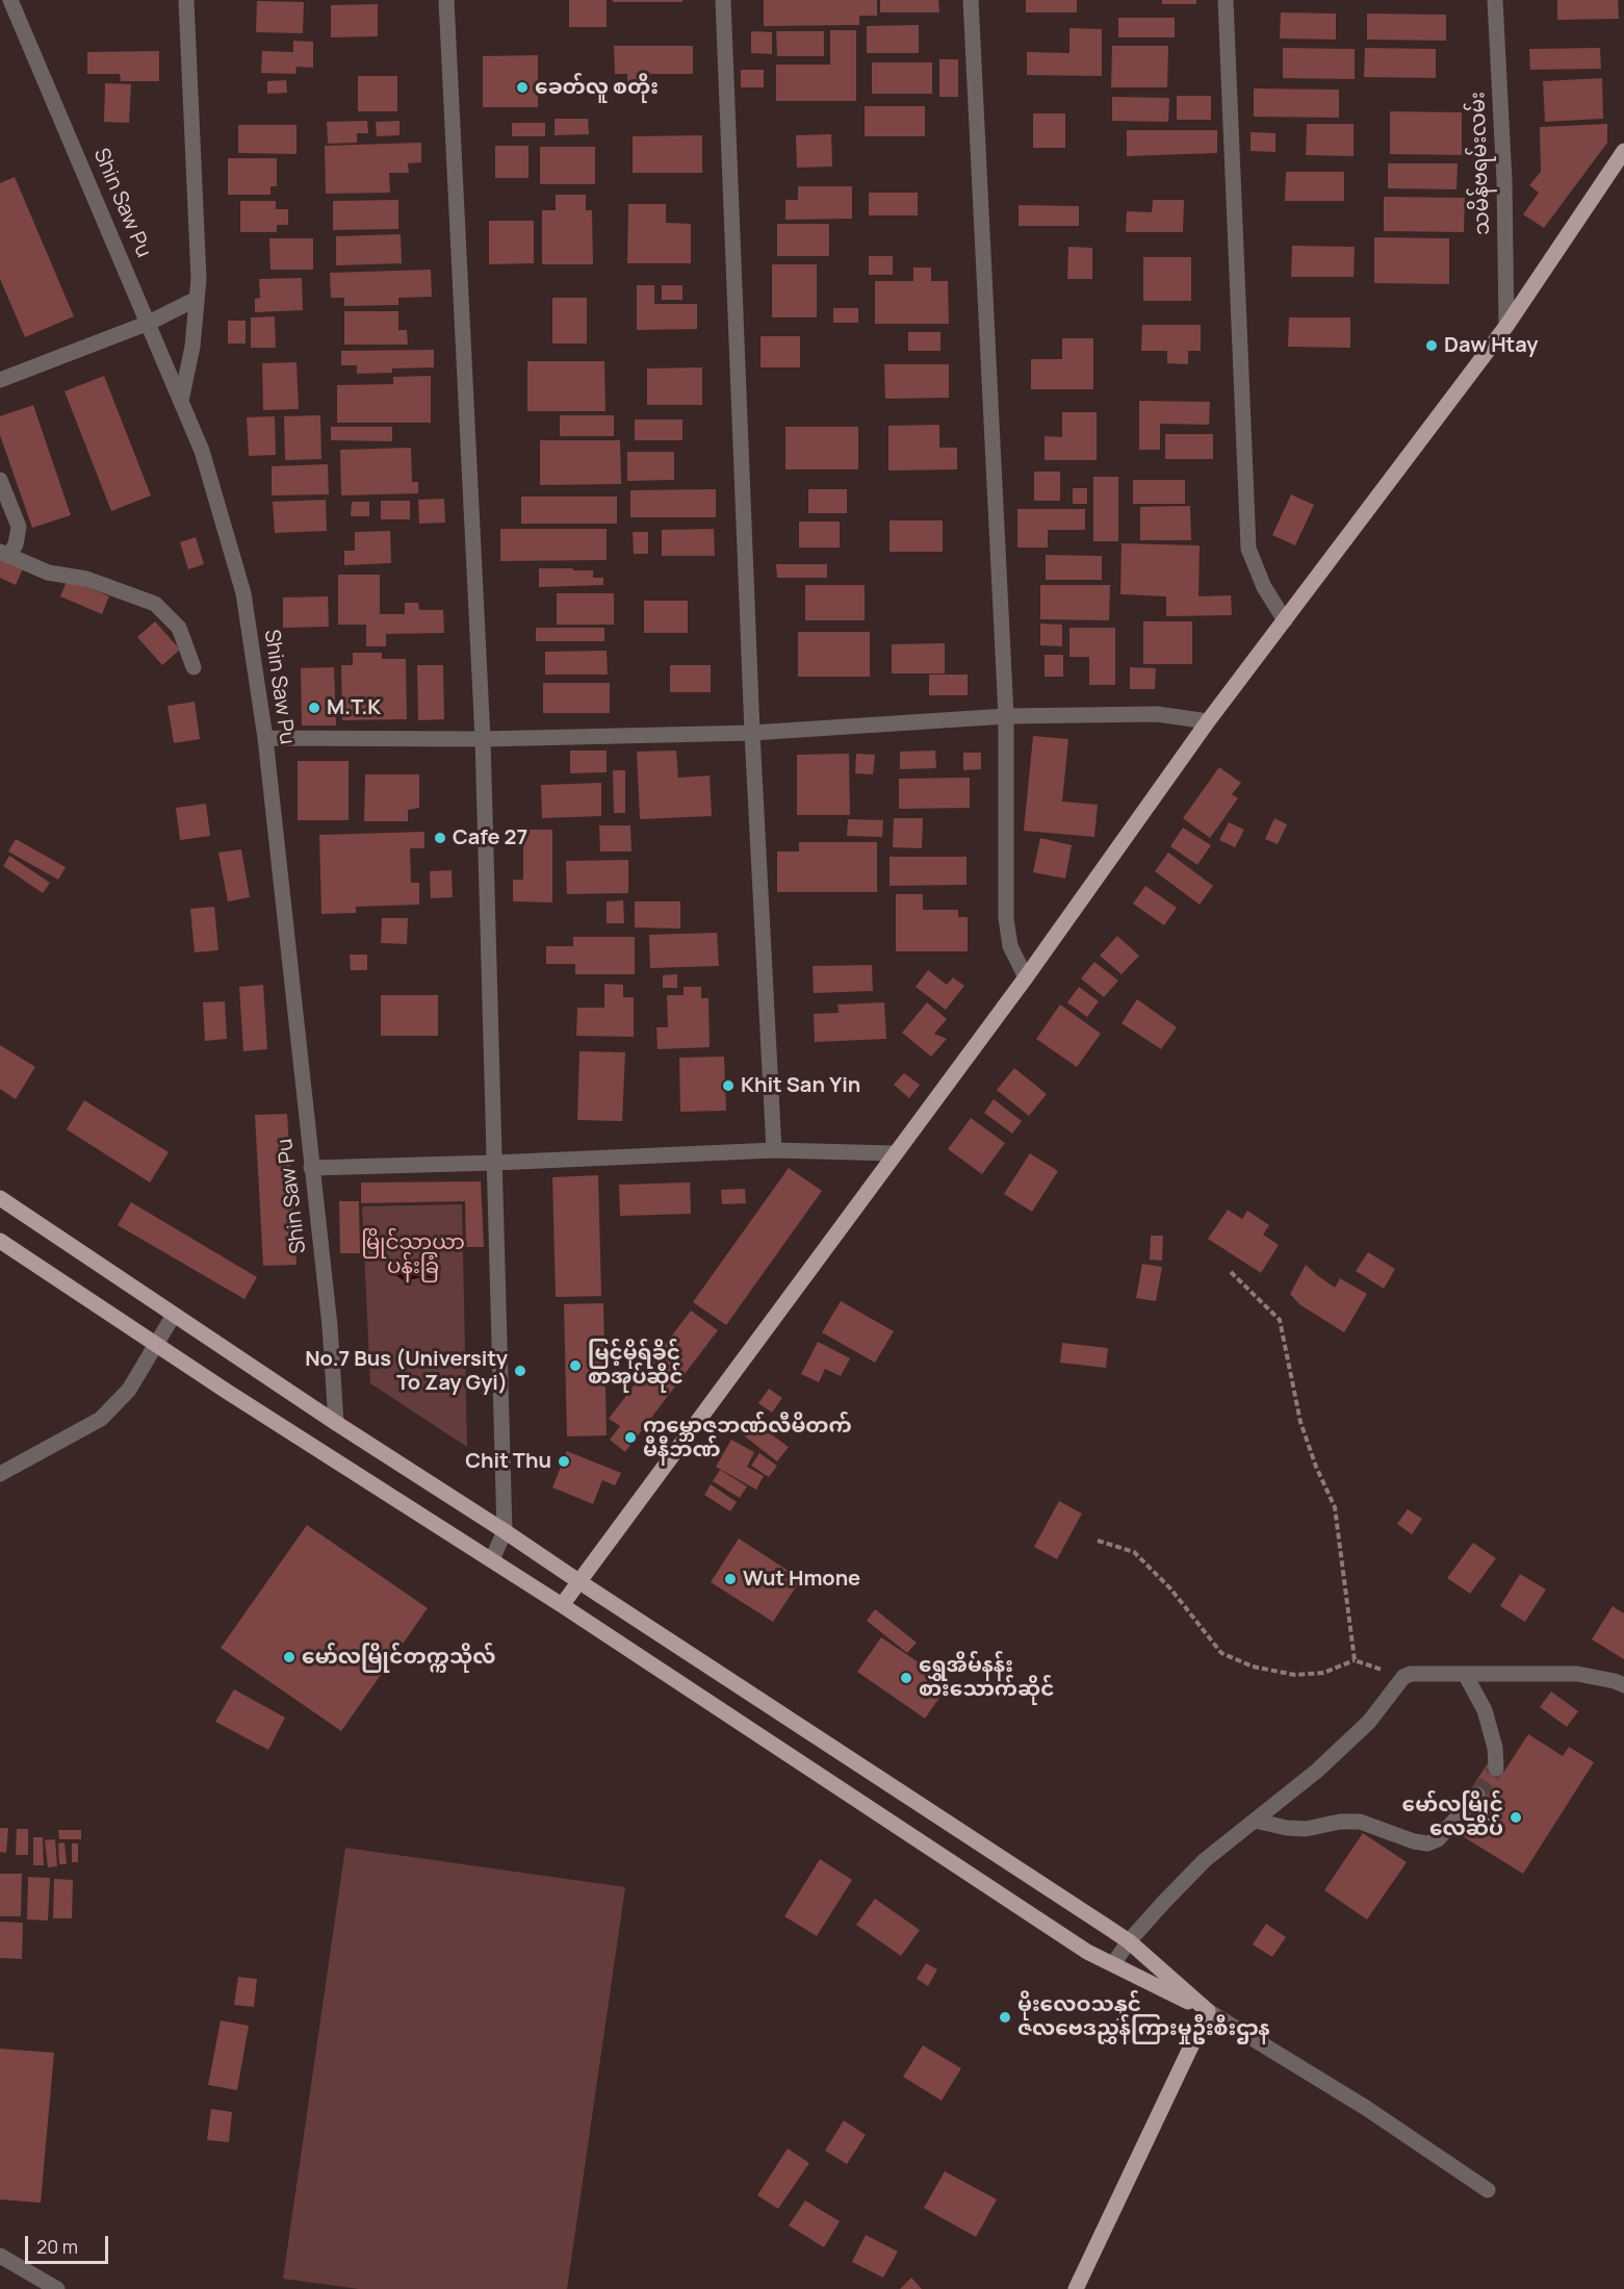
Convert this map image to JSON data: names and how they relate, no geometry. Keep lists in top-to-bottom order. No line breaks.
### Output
{"streets":{"street":["သမိန်ဗရမ်းလမ်း","Shin Saw Pu"]},"parks":["မြိုင်သာယာ ပန်းခြံ"],"places":["ခေတ်လူ စတိုး","Daw Htay","M.T.K","Cafe 27","Khit San Yin","မြင့်မိုရ်ခိုင် စာအုပ်ဆိုင်","No.7 Bus (University To Zay Gyi)","ကမ္ဘောဇဘဏ်လီမိတက် မီနီဘဏ်","Chit Thu","Wut Hmone","မော်လမြိုင်တက္ကသိုလ်","ရွှေအိမ်နန်း စားသောက်ဆိုင်","မော်လမြိုင် လေဆိပ်","မိုးလေဝသနှင့် ဇလဗေဒညွှန်ကြားမှုဦးစီးဌာန"],"scale_bar":"20 m"}
